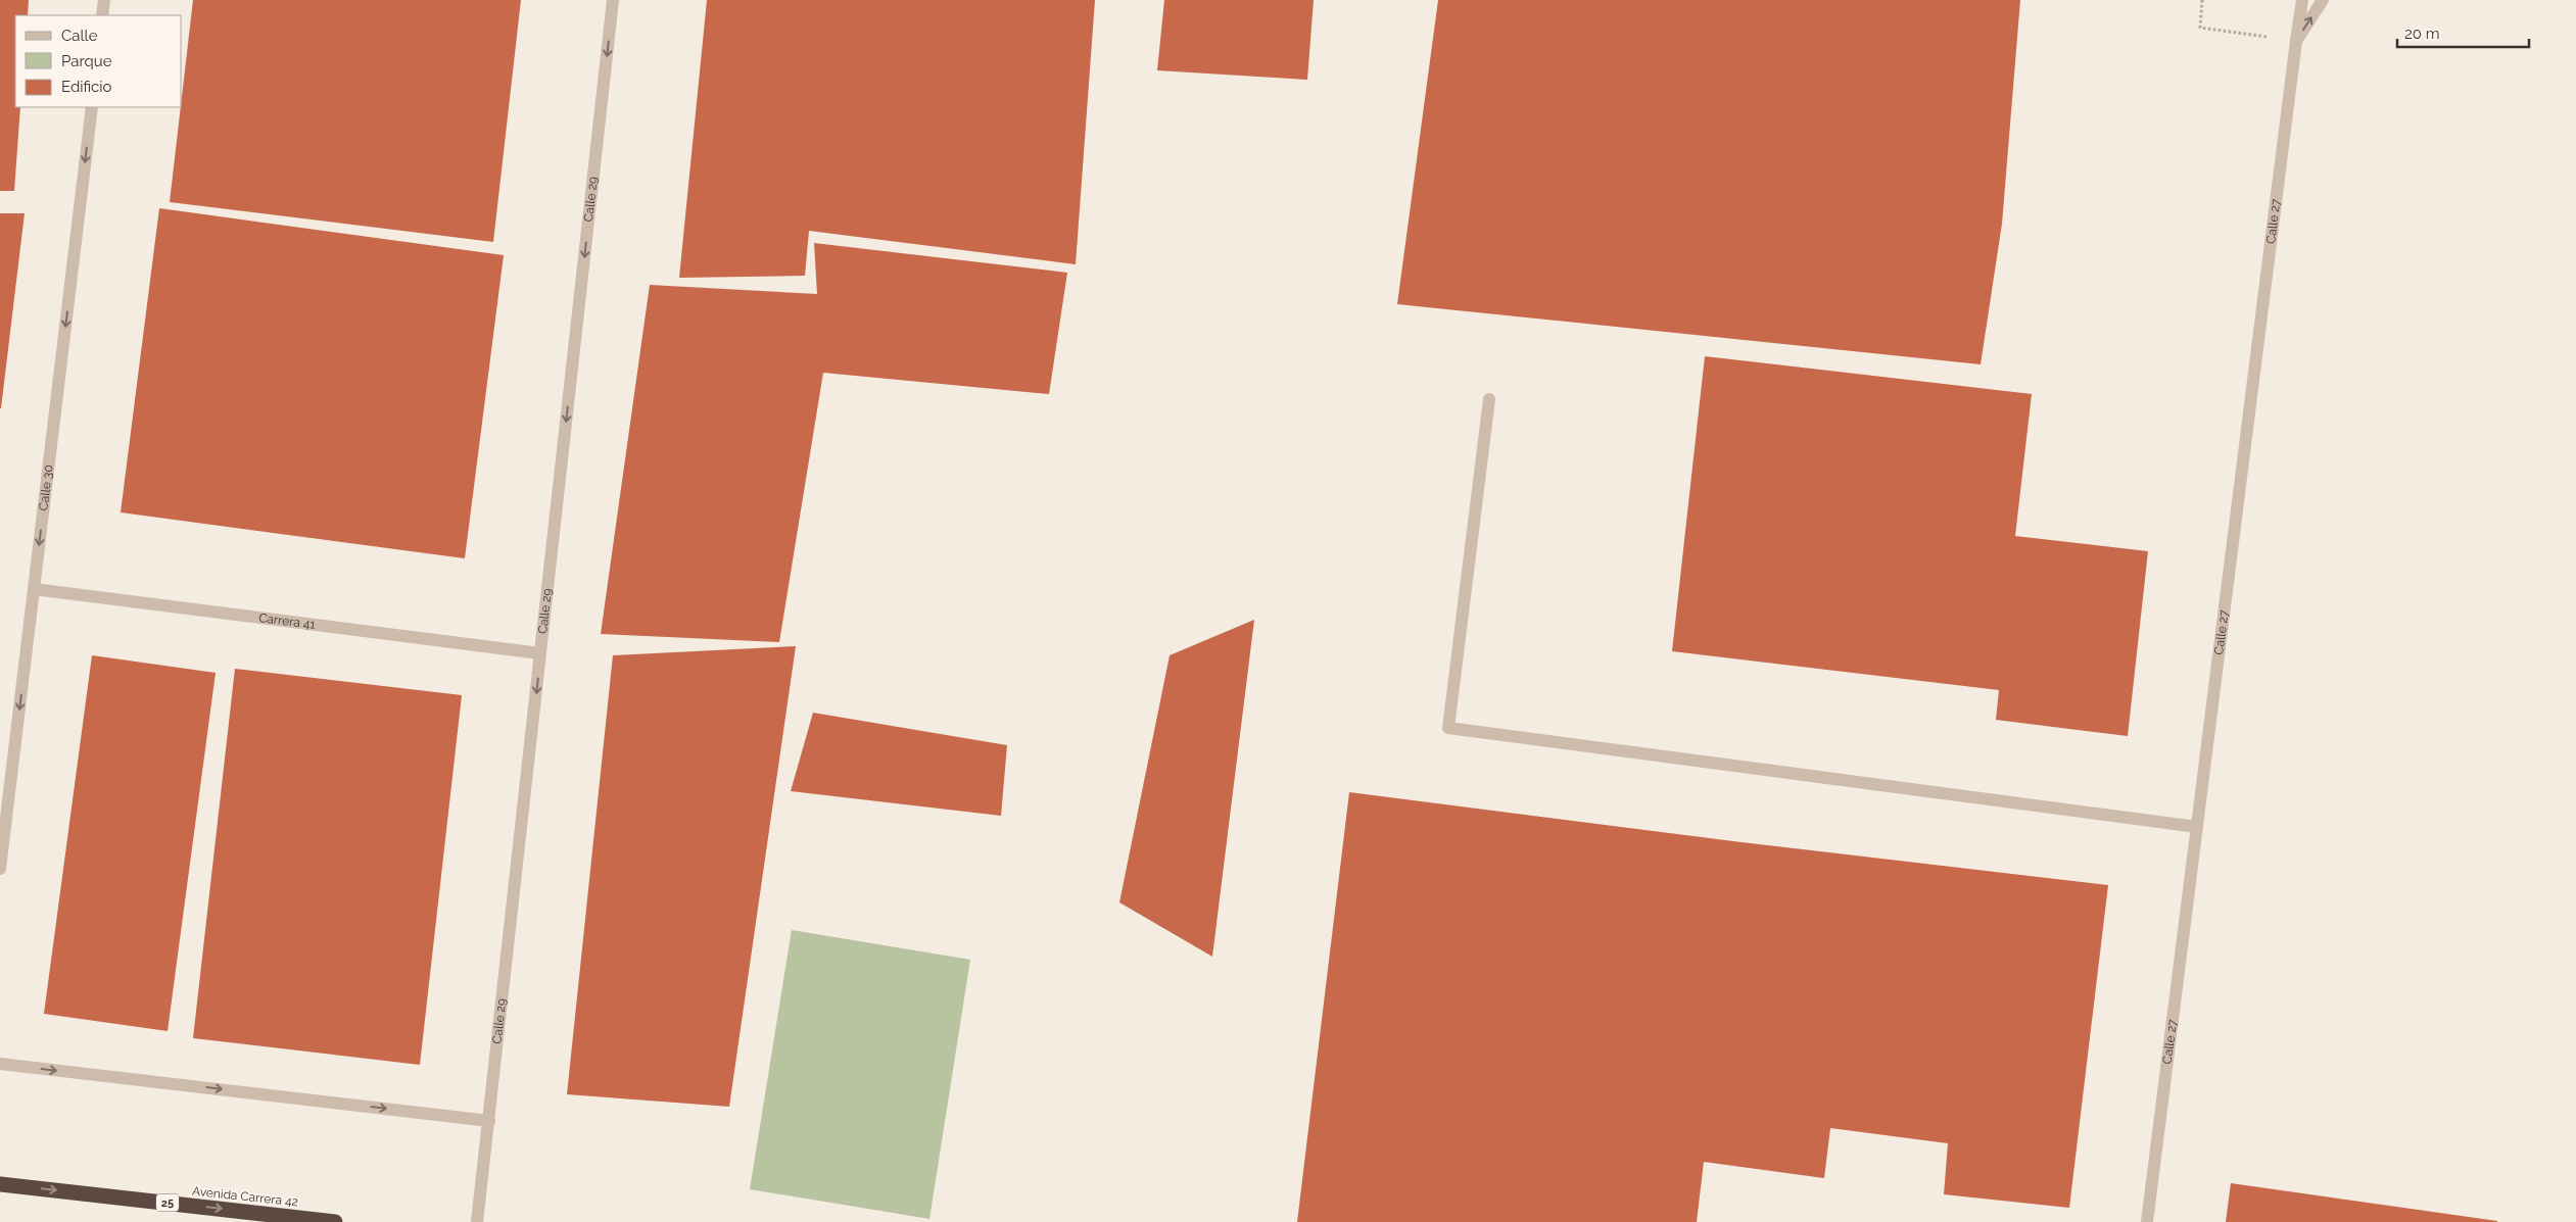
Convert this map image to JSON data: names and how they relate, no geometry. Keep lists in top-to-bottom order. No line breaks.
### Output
{"streets":{"highway":["Avenida Carrera 42","25"],"street":["Calle 29","Calle 27","Calle 30","Carrera 41"]},"crossings":[["Calle 29","Carrera 41"],["Calle 30","Carrera 41"]],"one_way":["Calle 29","Calle 30","Avenida Carrera 42"],"legend":["Calle","Parque","Edificio"],"scale_bar":"20 m"}
